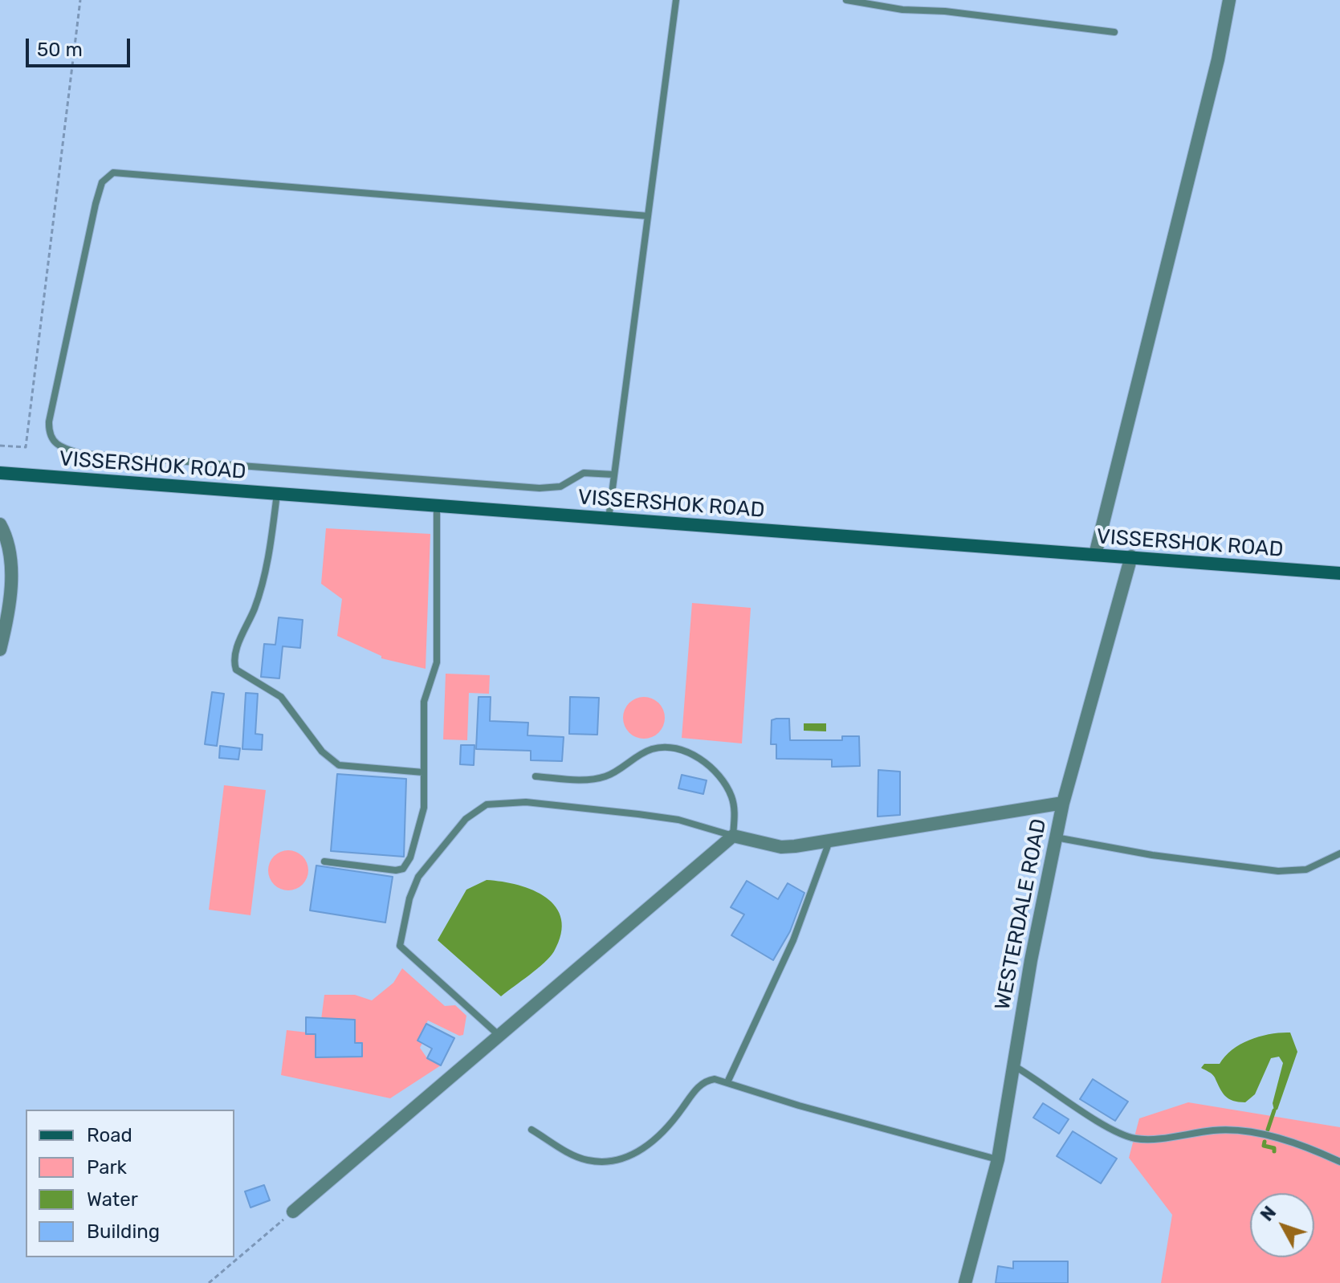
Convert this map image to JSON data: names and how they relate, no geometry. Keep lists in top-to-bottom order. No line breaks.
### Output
{"streets":{"main road":["VISSERSHOK ROAD"],"street":["WESTERDALE ROAD"]},"crossings":[["VISSERSHOK ROAD","WESTERDALE ROAD"]],"legend":["Road","Park","Water","Building"],"scale_bar":"50 m","north":"top left"}
